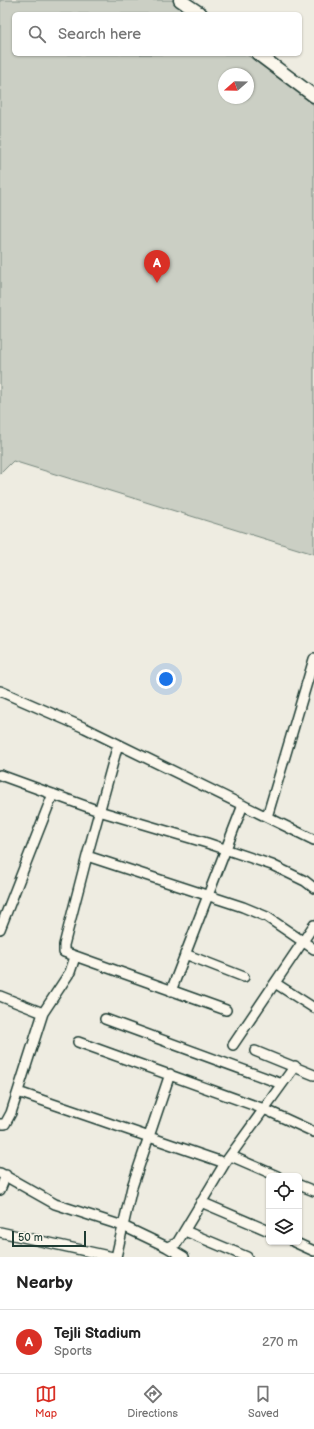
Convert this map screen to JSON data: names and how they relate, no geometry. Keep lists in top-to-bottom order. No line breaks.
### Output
{"scale_bar":"50 m","north":"left","page":{"search":"Search here","pins":"A","scale":"50 m","heading":"Nearby","list":[{"mark":"A","name":"Tejli Stadium","note":"Sports","value":"270 m"}],"nav":["Map","Directions","Saved"]}}
